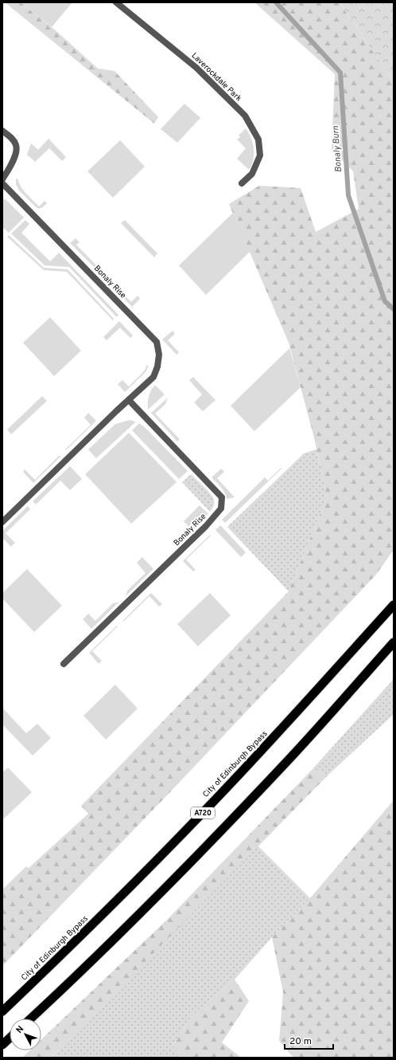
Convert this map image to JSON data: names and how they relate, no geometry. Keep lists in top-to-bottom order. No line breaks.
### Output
{"streets":{"highway":["City of Edinburgh Bypass","A720"],"street":["Laverockdale Park","Bonaly Rise"]},"water":["Bonaly Burn"],"scale_bar":"20 m","north":"top left"}
